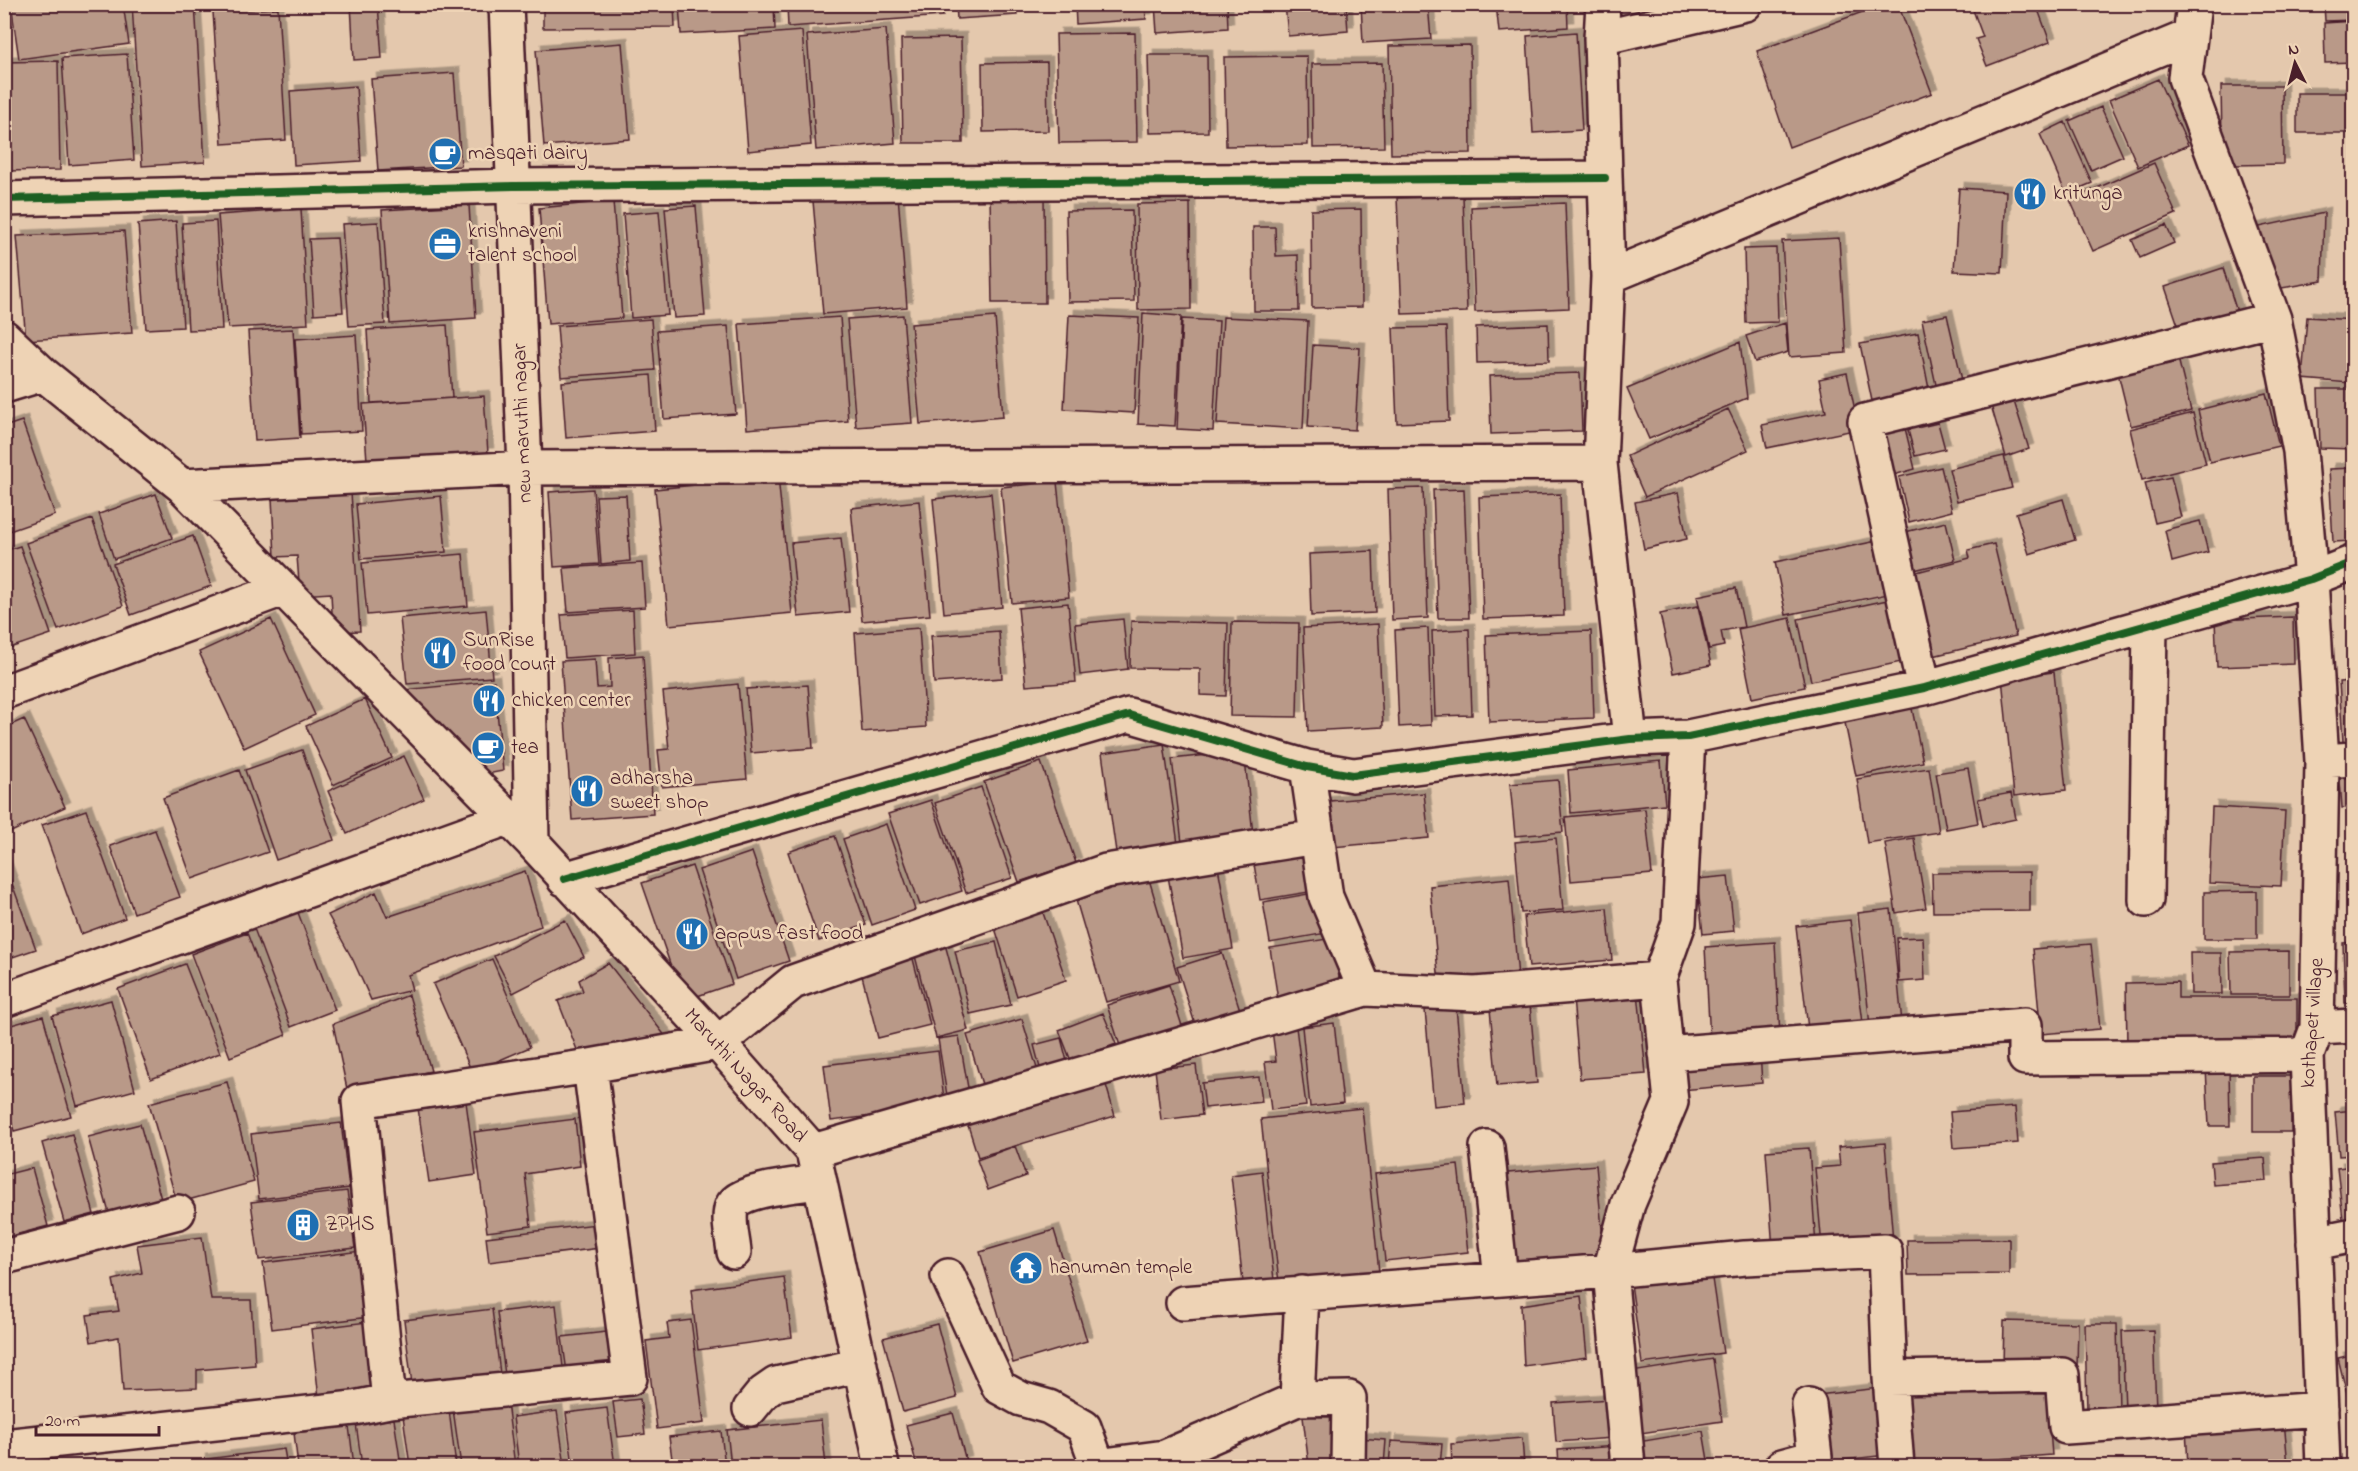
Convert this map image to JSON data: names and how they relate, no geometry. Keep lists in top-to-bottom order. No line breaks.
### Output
{"streets":{"street":["new maruthi nagar","kothapet village","Maruthi Nagar Road"]},"crossings":[["new maruthi nagar","Maruthi Nagar Road"]],"places":{"cafe":["masqati dairy","tea"],"restaurant":["kritunga","SunRise food court","chicken center","adharsha sweet shop","appus fast food"],"office":["krishnaveni talent school"],"building":["ZPHS"],"temple":["hanuman temple"]},"scale_bar":"20 m","north":"top"}
